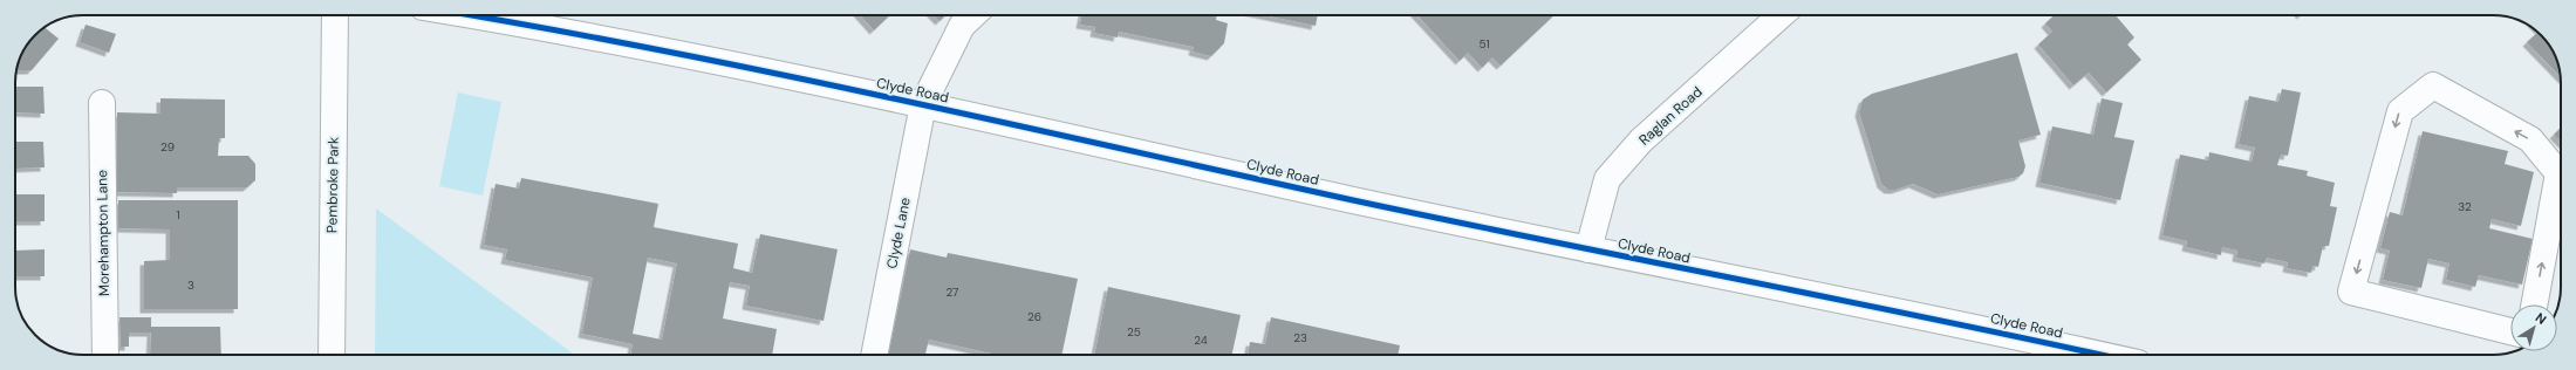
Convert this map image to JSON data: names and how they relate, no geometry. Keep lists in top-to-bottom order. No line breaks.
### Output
{"streets":{"street":["Clyde Road","Raglan Road","Pembroke Park","Morehampton Lane","Clyde Lane"]},"crossings":[["Clyde Road","Raglan Road"],["Clyde Road","Clyde Lane"]],"house_numbers":["51","29","32","1","3","27","26","25","23","24"],"north":"top right"}
